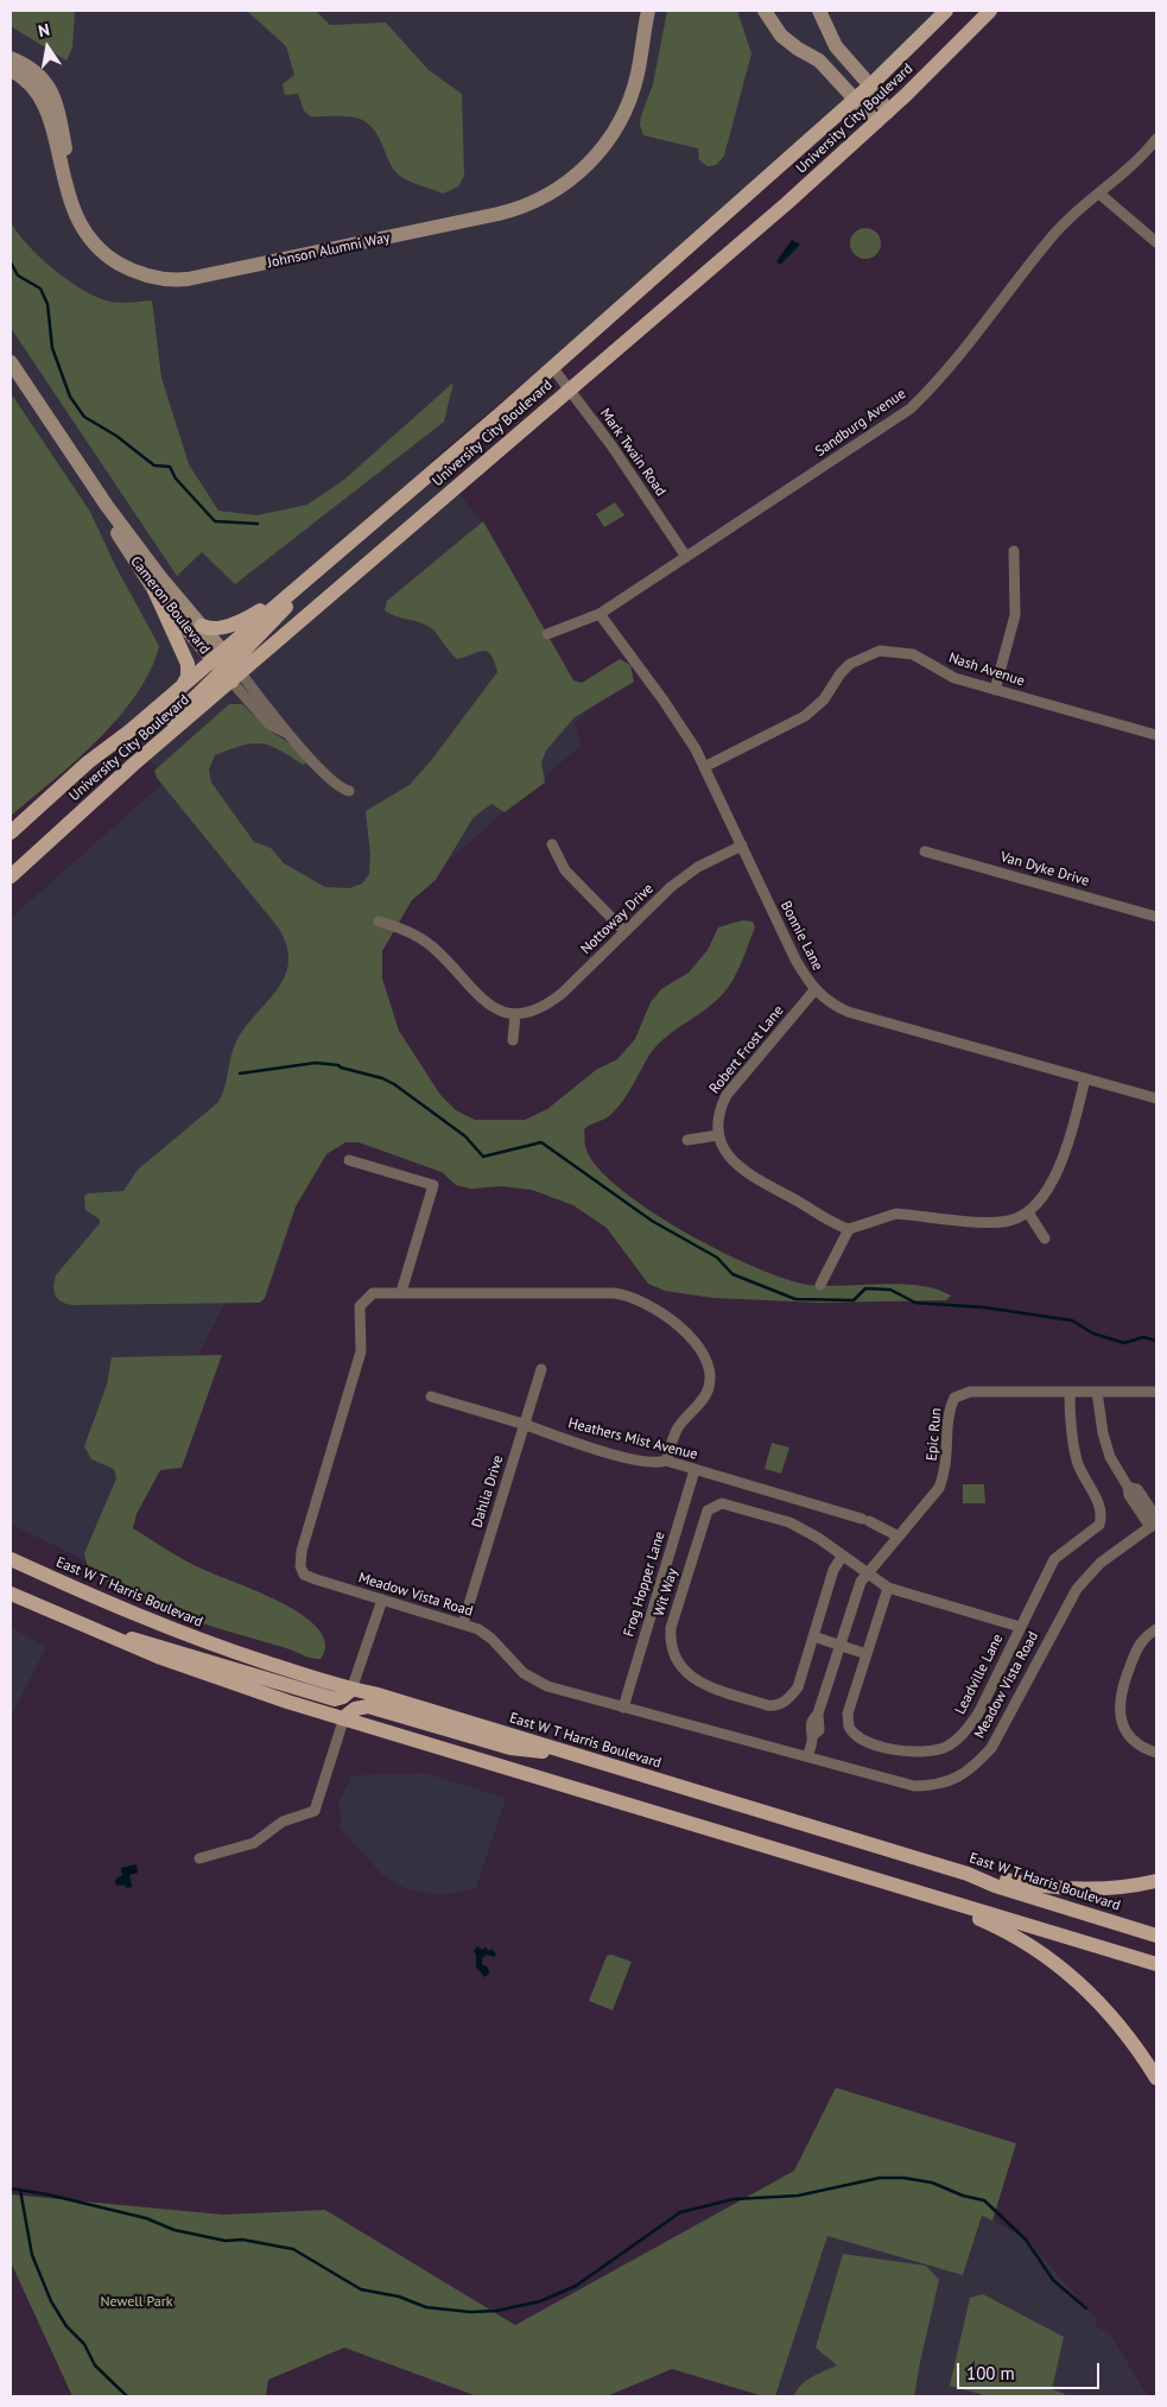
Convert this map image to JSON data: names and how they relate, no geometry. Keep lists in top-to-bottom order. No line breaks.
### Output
{"streets":{"main road":["University City Boulevard","East W T Harris Boulevard"],"street":["Johnson Alumni Way","Sandburg Avenue","Mark Twain Road","Cameron Boulevard","Nash Avenue","Van Dyke Drive","Nottoway Drive","Bonnie Lane","Robert Frost Lane","Epic Run","Heathers Mist Avenue","Dahlia Drive","Frog Hopper Lane","Wit Way","Meadow Vista Road","Leadville Lane"]},"crossings":[["University City Boulevard","Mark Twain Road"],["University City Boulevard","Cameron Boulevard"],["Sandburg Avenue","Mark Twain Road"],["Sandburg Avenue","Bonnie Lane"],["Nash Avenue","Bonnie Lane"],["Nottoway Drive","Bonnie Lane"],["Bonnie Lane","Robert Frost Lane"],["Epic Run","Heathers Mist Avenue"],["Epic Run","Wit Way"],["Epic Run","Meadow Vista Road"],["Epic Run","Leadville Lane"],["Heathers Mist Avenue","Dahlia Drive"],["Heathers Mist Avenue","Frog Hopper Lane"],["Heathers Mist Avenue","Meadow Vista Road"],["Dahlia Drive","Meadow Vista Road"],["Frog Hopper Lane","Meadow Vista Road"],["Wit Way","Leadville Lane"]],"parks":["Newell Park"],"scale_bar":"100 m","north":"top"}
